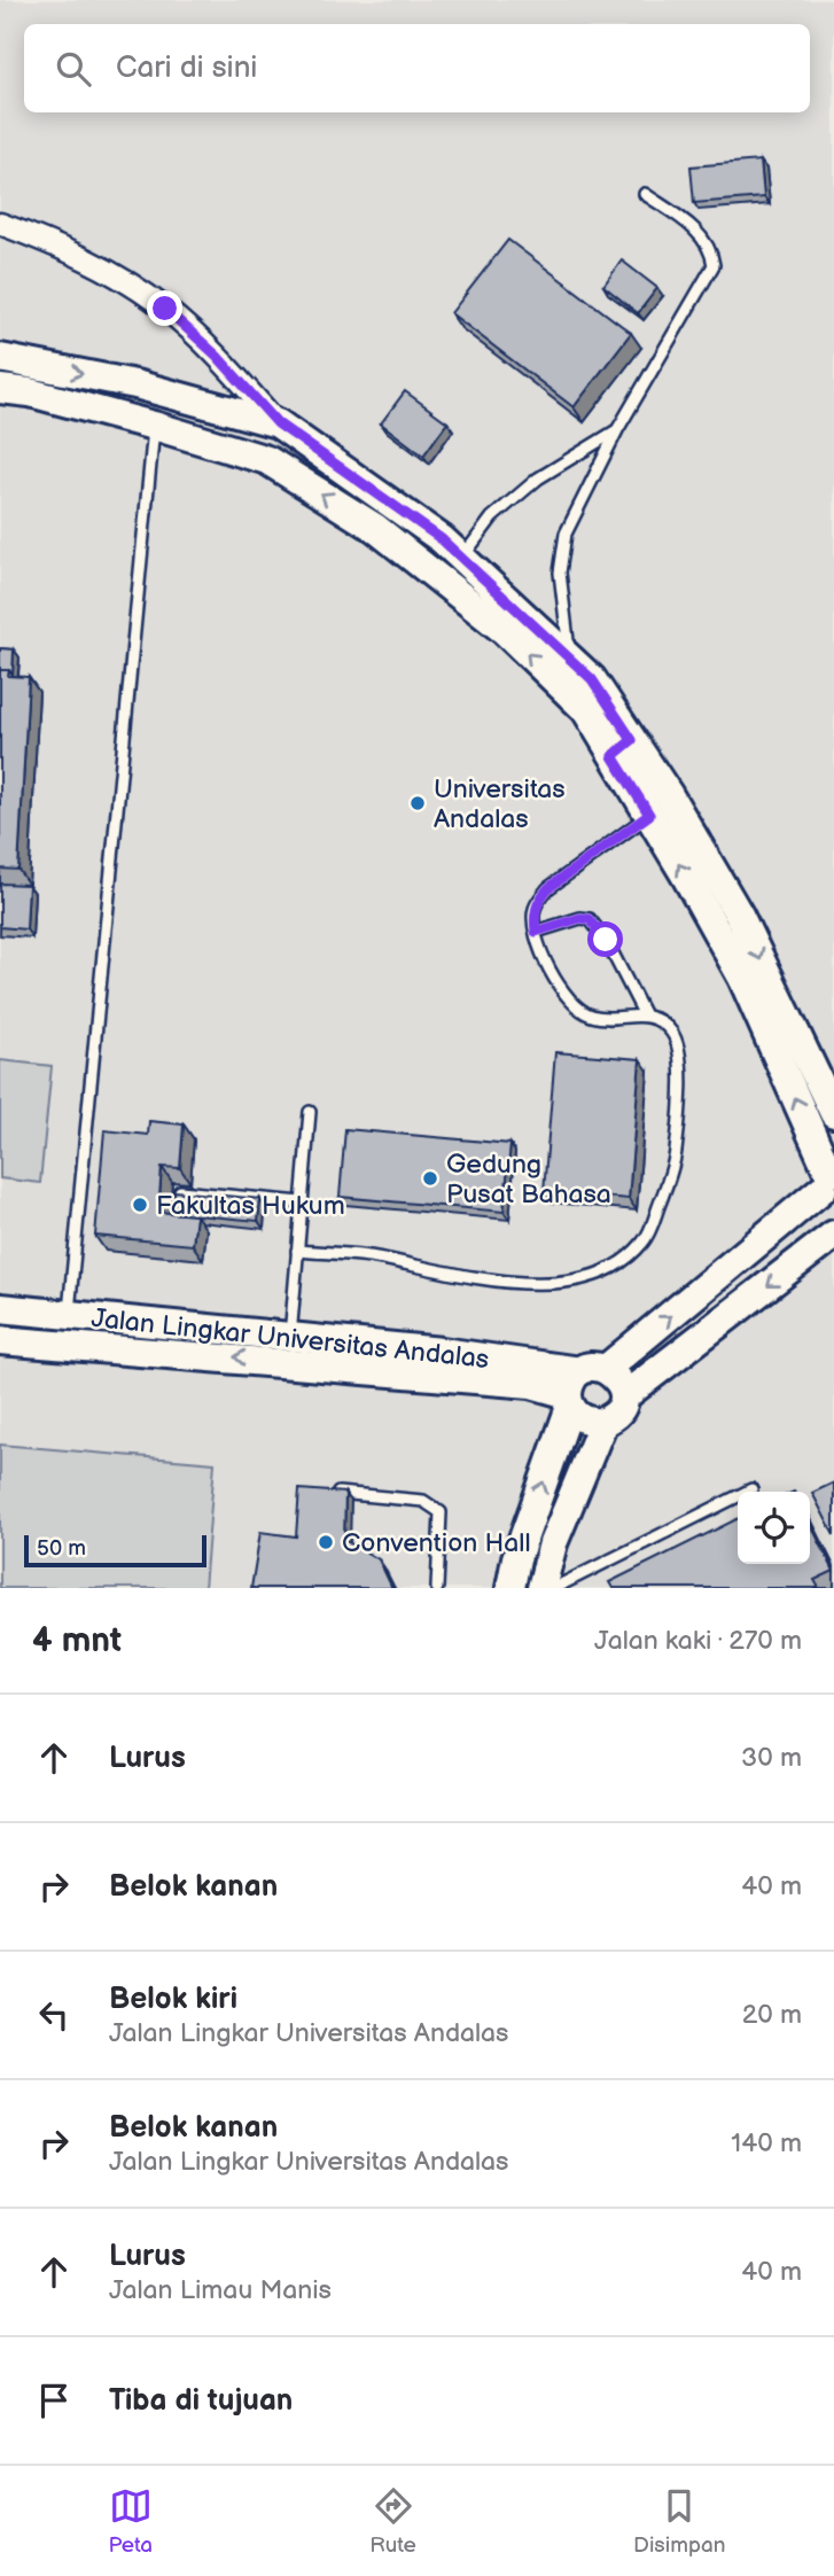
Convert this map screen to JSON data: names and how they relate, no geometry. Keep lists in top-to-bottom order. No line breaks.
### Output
{"streets":{"street":["Jalan Lingkar Universitas Andalas"]},"places":["Universitas Andalas","Gedung Pusat Bahasa","Fakultas Hukum","Convention Hall"],"scale_bar":"50 m","page":{"search":"Cari di sini","scale":"50 m","heading":["4 mnt","Jalan kaki · 270 m"],"list":[["Lurus","30 m"],["Belok kanan","40 m"],["Belok kiri","Jalan Lingkar Universitas Andalas","20 m"],["Belok kanan","Jalan Lingkar Universitas Andalas","140 m"],["Lurus","Jalan Limau Manis","40 m"],"Tiba di tujuan"],"nav":["Peta","Rute","Disimpan"]}}
